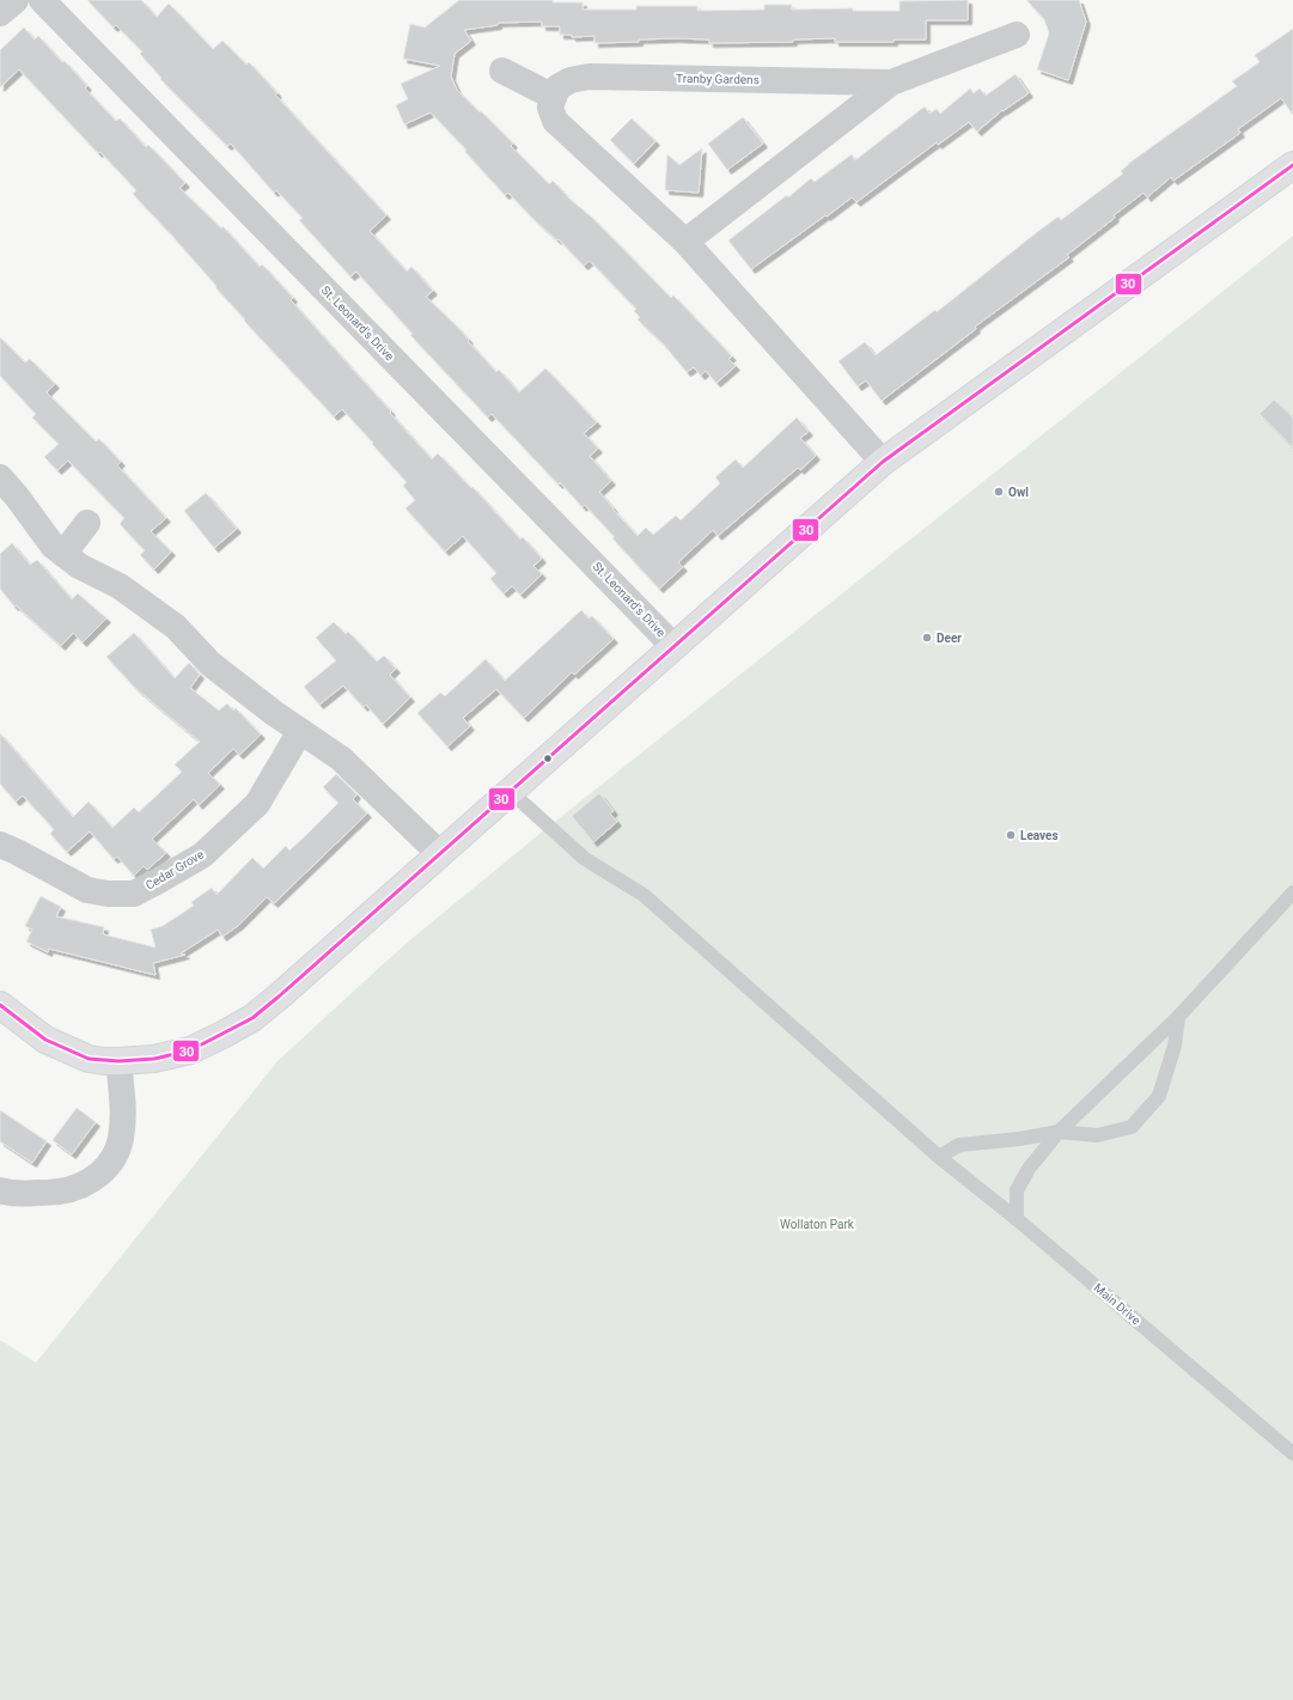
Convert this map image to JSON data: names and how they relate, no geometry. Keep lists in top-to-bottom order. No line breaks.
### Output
{"streets":{"street":["Tranby Gardens","St. Leonard's Drive","Cedar Grove"],"lane":["Main Drive"]},"parks":["Wollaton Park"],"places":["Owl","Deer","Leaves"],"lines":["transit line 30"]}
